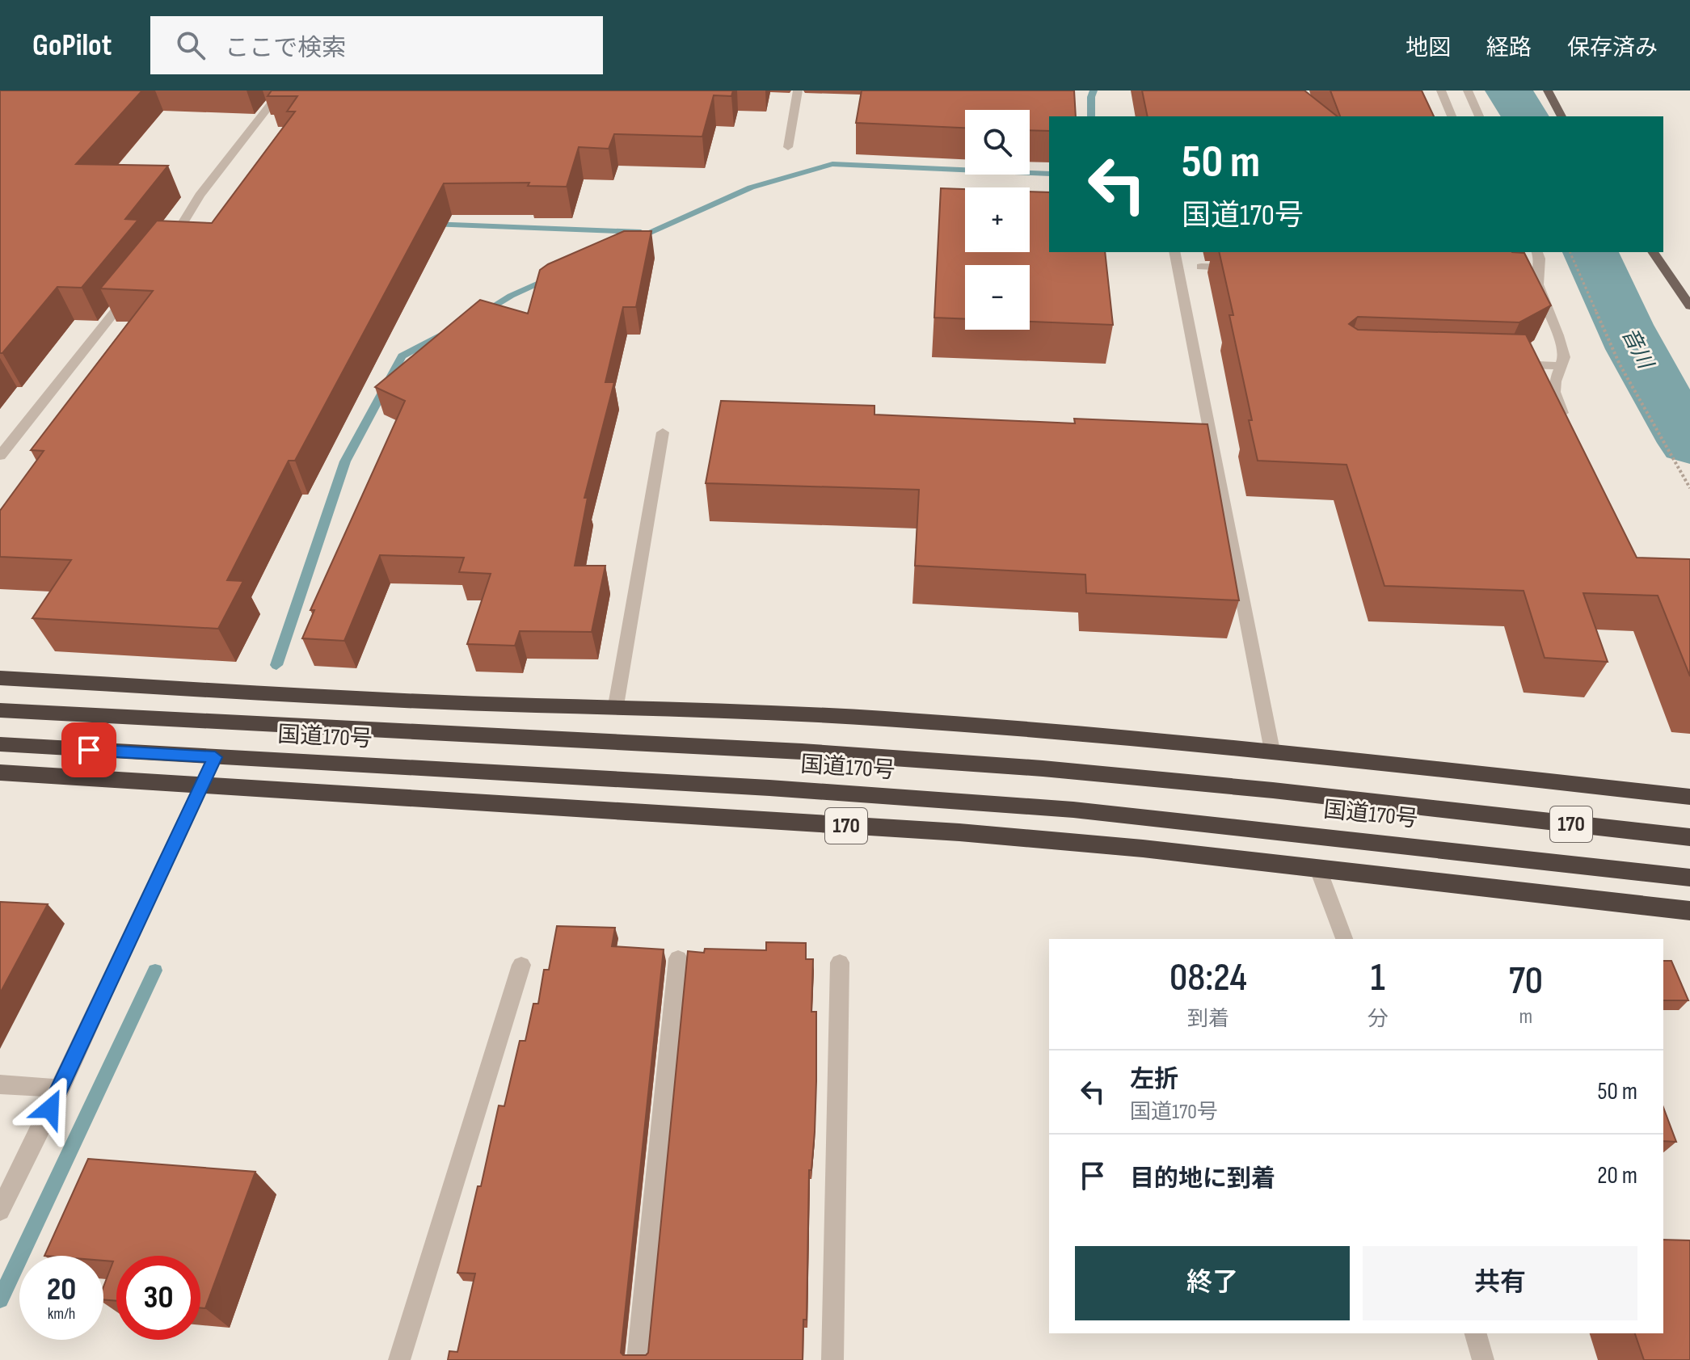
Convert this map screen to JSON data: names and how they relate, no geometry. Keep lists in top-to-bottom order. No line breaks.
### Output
{"streets":{"highway":["国道170号","170"]},"water":["音川"],"page":{"header":"GoPilot","search":"ここで検索","nav":["地図","経路","保存済み"],"map_buttons":["+","−"],"turn":["50 m","国道170号"],"eta":["08:24","到着","1","分","70","m"],"list":[{"name":"左折","note":"国道170号","value":"50 m"},{"name":"目的地に到着","value":"20 m"}],"buttons":["終了","共有"],"speed":"20 km/h","limit":"30"}}
